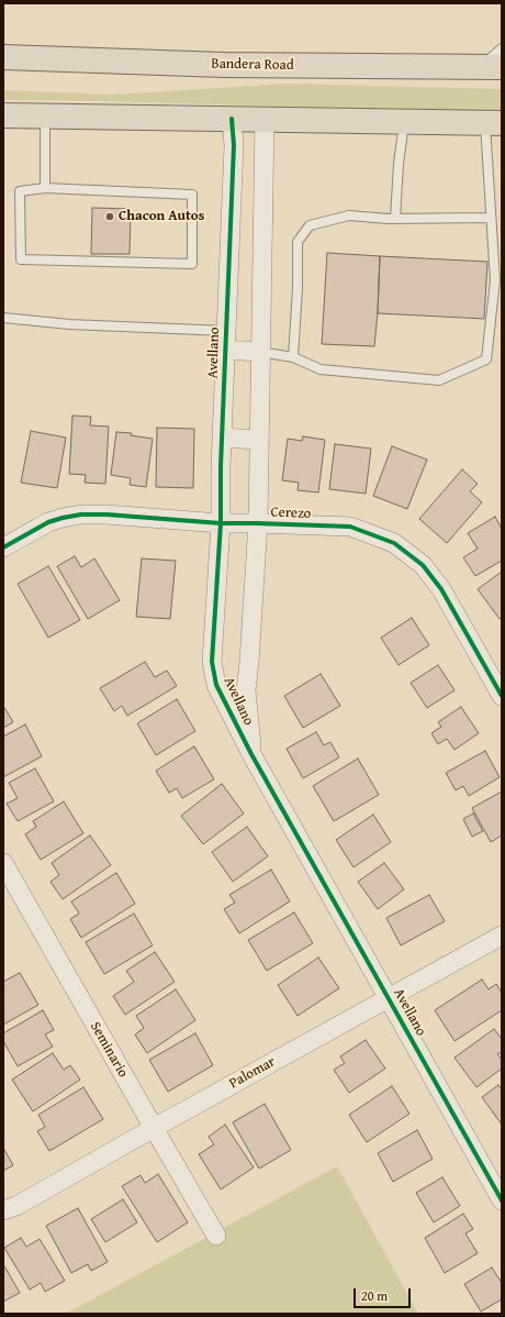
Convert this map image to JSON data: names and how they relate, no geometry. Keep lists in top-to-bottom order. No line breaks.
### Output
{"streets":{"main road":["Bandera Road"],"street":["Avellano","Cerezo","Seminario","Palomar"]},"crossings":[["Avellano","Cerezo"],["Avellano","Palomar"],["Seminario","Palomar"]],"places":["Chacon Autos"],"scale_bar":"20 m"}
